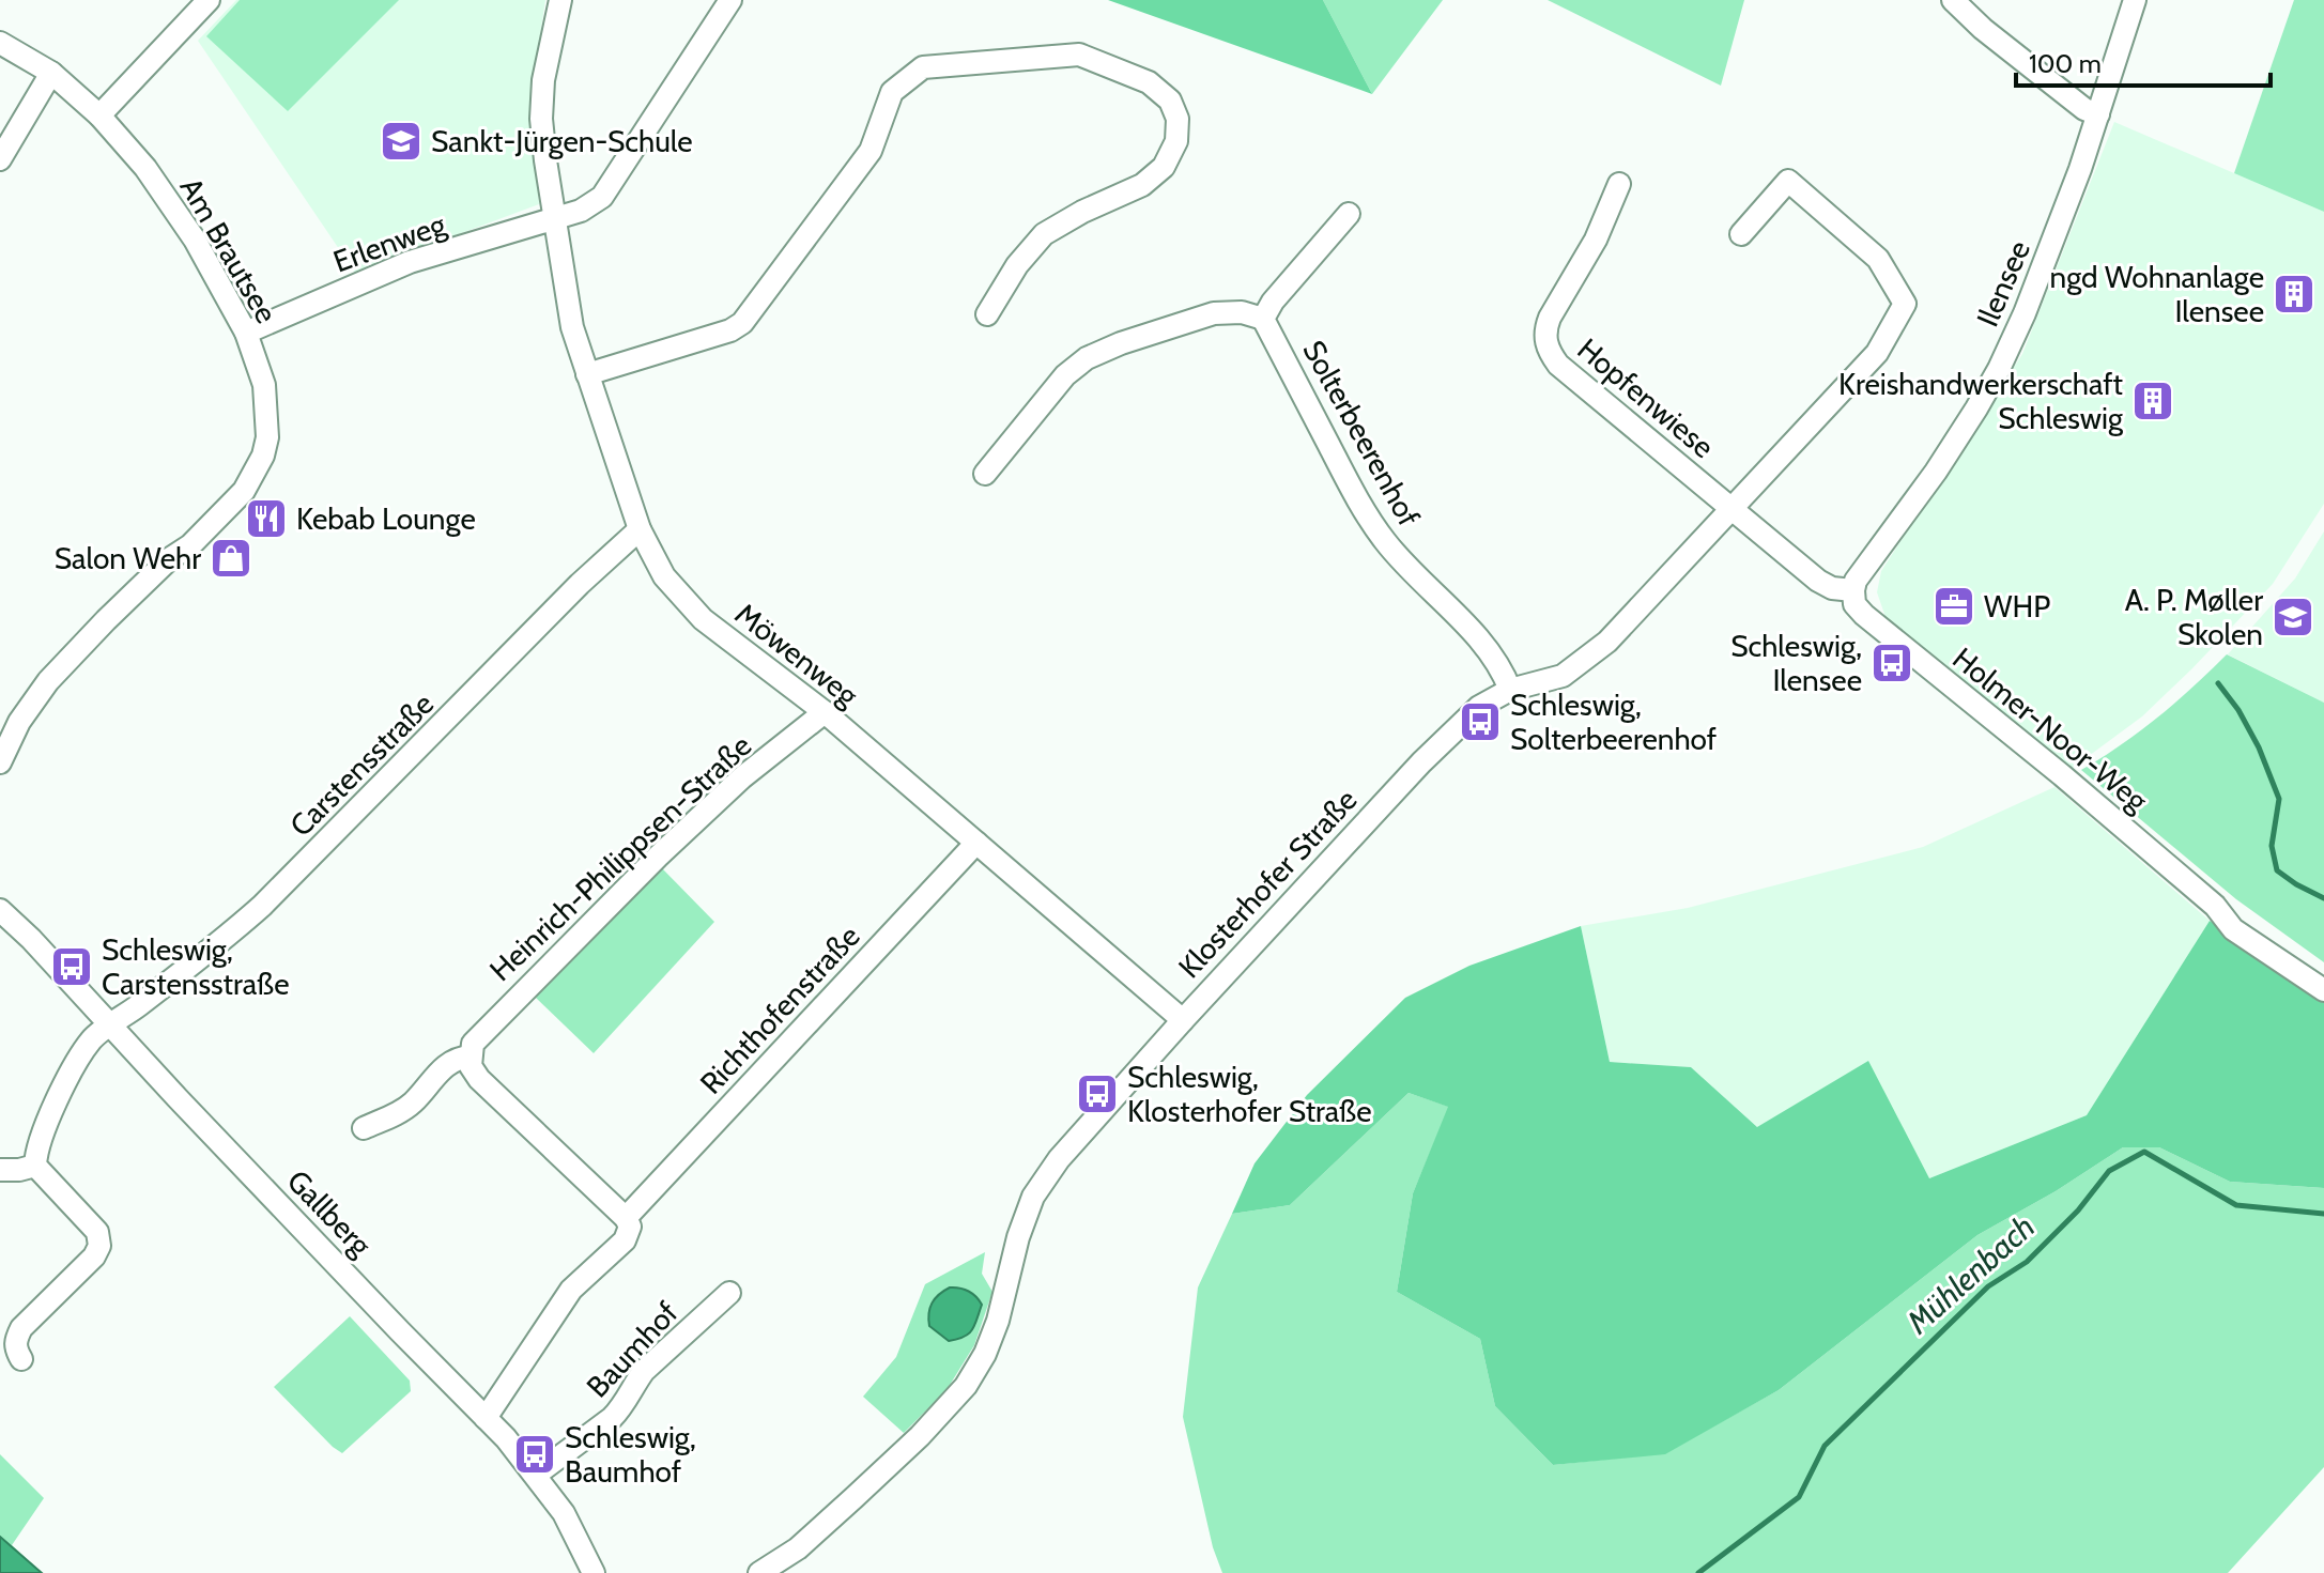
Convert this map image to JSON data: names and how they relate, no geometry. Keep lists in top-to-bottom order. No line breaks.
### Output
{"streets":{"street":["Erlenweg","Am Brautsee","Ilensee","Hopfenwiese","Solterbeerenhof","Möwenweg","Holmer-Noor-Weg","Carstensstraße","Heinrich-Philippsen-Straße","Klosterhofer Straße","Richthofenstraße","Gallberg","Baumhof"]},"crossings":[["Erlenweg","Am Brautsee"],["Erlenweg","Möwenweg"],["Ilensee","Holmer-Noor-Weg"],["Hopfenwiese","Klosterhofer Straße"],["Solterbeerenhof","Klosterhofer Straße"],["Möwenweg","Carstensstraße"],["Möwenweg","Heinrich-Philippsen-Straße"],["Möwenweg","Klosterhofer Straße"],["Möwenweg","Richthofenstraße"],["Carstensstraße","Gallberg"],["Gallberg","Baumhof"]],"water":["Mühlenbach"],"places":{"school or university":["Sankt-Jürgen-Schule","A. P. Møller Skolen"],"building":["ngd Wohnanlage Ilensee","Kreishandwerkerschaft Schleswig"],"restaurant":["Kebab Lounge"],"shop":["Salon Wehr"],"office":["WHP"],"bus stop":["Schleswig, Ilensee","Schleswig, Solterbeerenhof","Schleswig, Carstensstraße","Schleswig, Klosterhofer Straße","Schleswig, Baumhof"]},"scale_bar":"100 m"}
